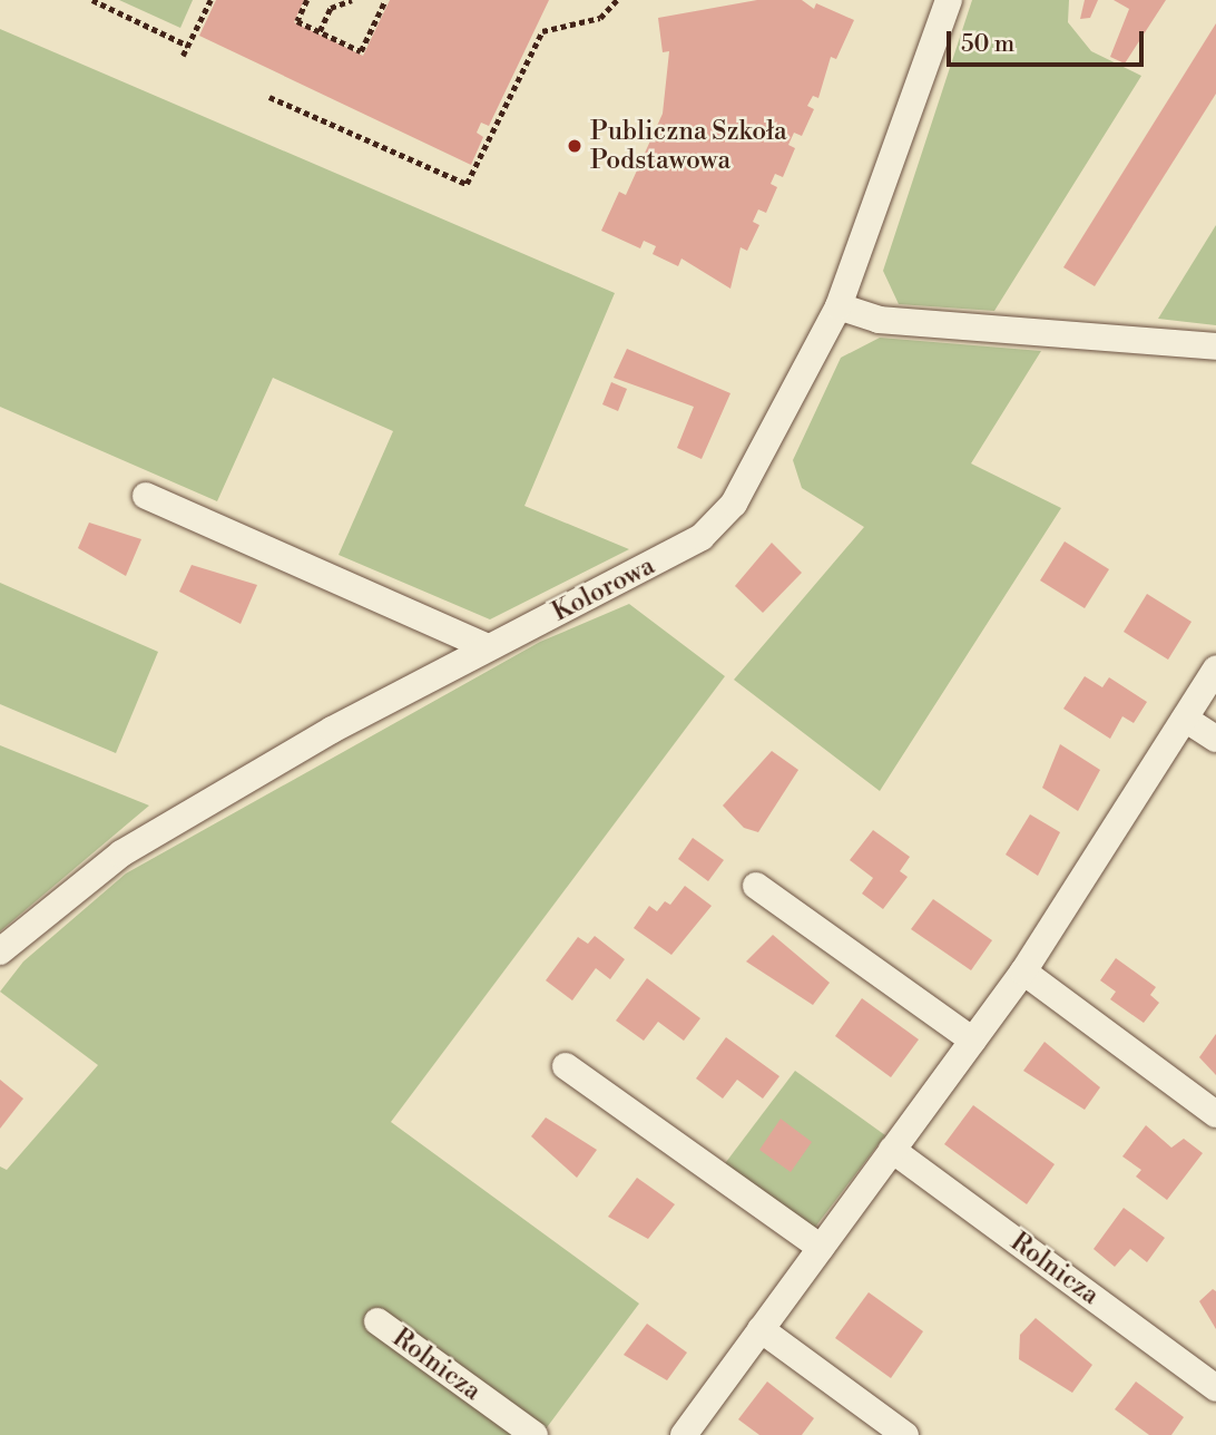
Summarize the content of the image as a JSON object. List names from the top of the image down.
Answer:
{
  "streets": {
    "street": ["Kolorowa", "Rolnicza"]
  },
  "places": ["Publiczna Szkoła Podstawowa"],
  "scale_bar": "50 m"
}
